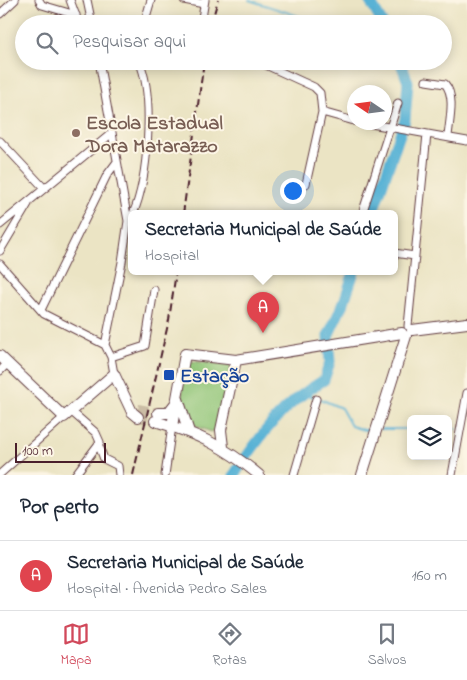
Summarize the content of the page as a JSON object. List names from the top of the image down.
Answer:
{
  "places": {
    "other": ["Escola Estadual Dora Matarazzo"],
    "transit": ["Estação"]
  },
  "scale_bar": "100 m",
  "north": "left",
  "page": {
    "search": "Pesquisar aqui",
    "popup": ["Secretaria Municipal de Saúde", "Hospital"],
    "pins": "A",
    "scale": "100 m",
    "heading": "Por perto",
    "list": [
      {
        "mark": "A",
        "name": "Secretaria Municipal de Saúde",
        "note": "Hospital · Avenida Pedro Sales",
        "value": "160 m"
      }
    ],
    "nav": ["Mapa", "Rotas", "Salvos"]
  }
}
